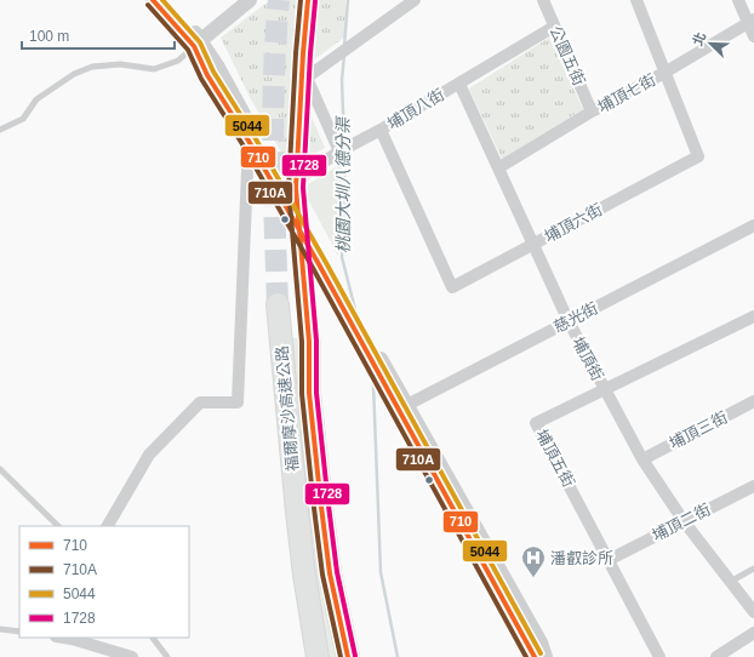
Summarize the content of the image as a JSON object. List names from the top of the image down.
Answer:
{
  "streets": {
    "highway": ["福爾摩沙高速公路"],
    "street": [
      "公園五街",
      "埔頂七街",
      "埔頂八街",
      "埔頂六街",
      "慈光街",
      "埔頂街",
      "埔頂三街",
      "埔頂五街",
      "埔頂二街"
    ]
  },
  "crossings": [
    ["公園五街", "埔頂七街"],
    ["公園五街", "埔頂八街"],
    ["埔頂七街", "埔頂六街"],
    ["埔頂七街", "埔頂街"],
    ["埔頂八街", "埔頂六街"],
    ["埔頂八街", "埔頂街"],
    ["埔頂六街", "埔頂街"],
    ["慈光街", "埔頂街"],
    ["埔頂街", "埔頂三街"],
    ["埔頂街", "埔頂五街"],
    ["埔頂街", "埔頂二街"],
    ["埔頂五街", "埔頂二街"]
  ],
  "water": ["桃園大圳八德分渠"],
  "places": {
    "hospital": ["潘叡診所"]
  },
  "lines": [
    "transit line 710",
    "transit line 710A",
    "transit line 5044",
    "transit line 1728"
  ],
  "legend": [
    "710",
    "710A",
    "5044",
    "1728"
  ],
  "scale_bar": "100 m",
  "north": "top left"
}
